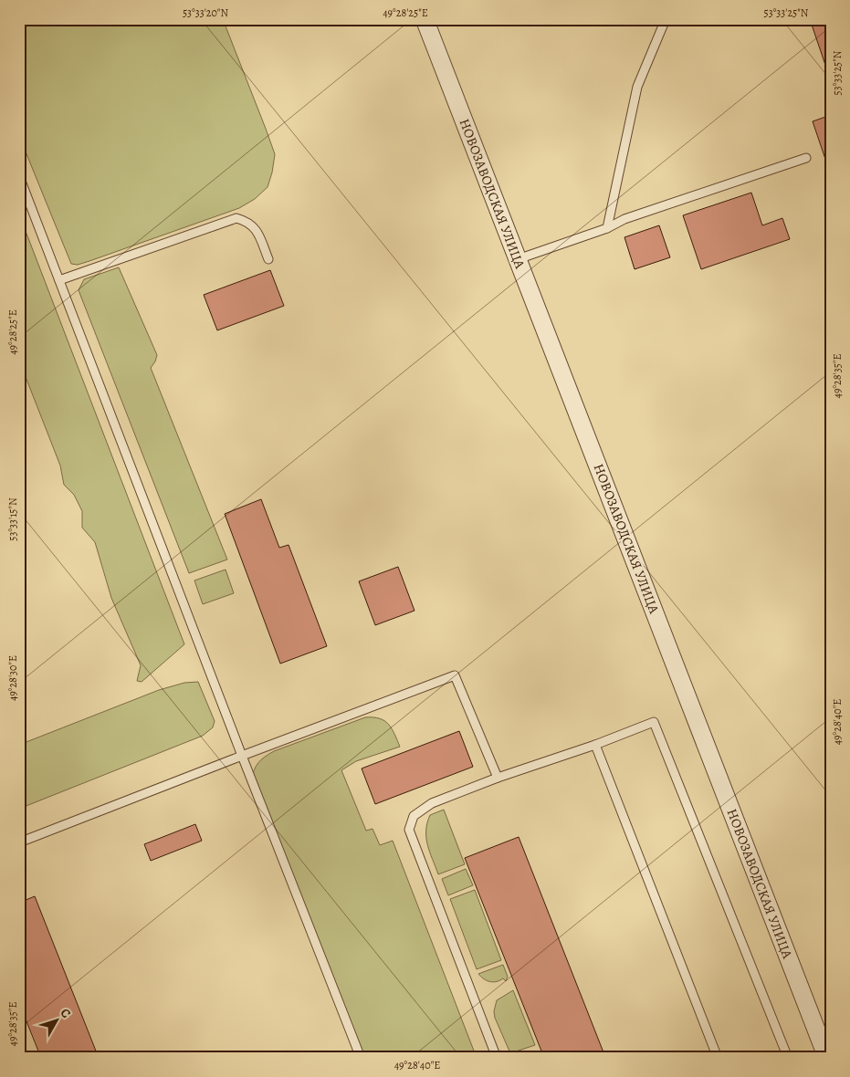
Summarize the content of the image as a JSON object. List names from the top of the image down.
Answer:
{
  "streets": {
    "street": ["НОВОЗАВОДСКАЯ УЛИЦА"]
  },
  "north": "top right",
  "coordinates": [
    "53°33'20\"N",
    "49°28'25\"E",
    "53°33'25\"N",
    "49°28'35\"E",
    "53°33'15\"N",
    "49°28'30\"E",
    "49°28'40\"E"
  ]
}
